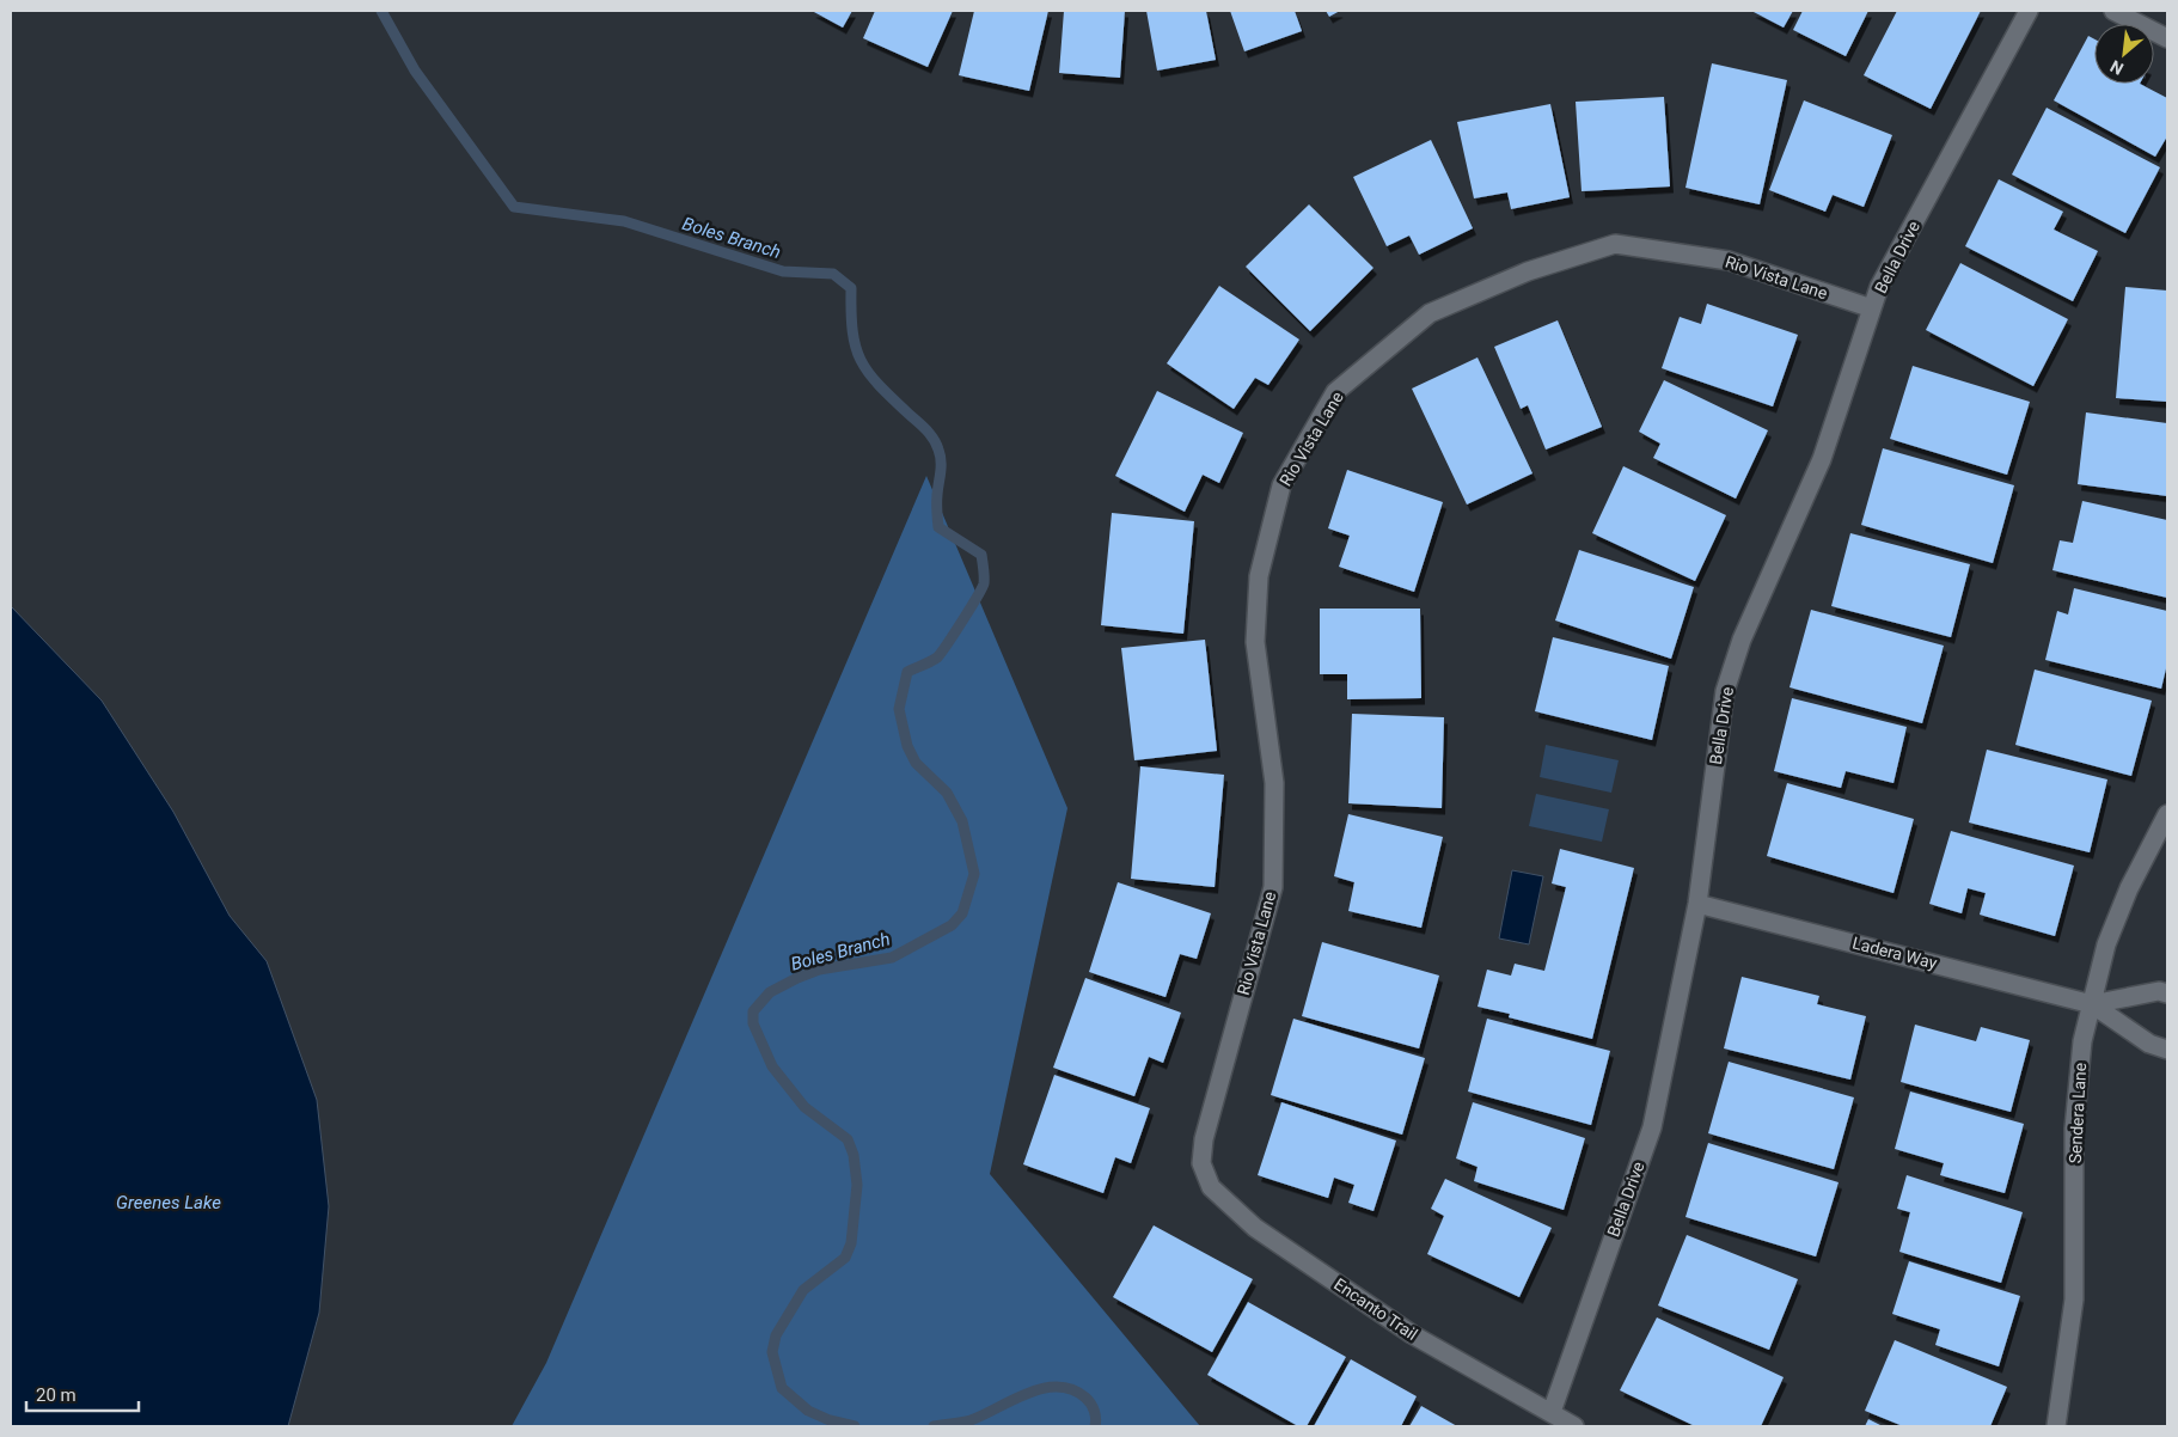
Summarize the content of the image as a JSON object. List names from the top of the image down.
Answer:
{
  "streets": {
    "street": [
      "Bella Drive",
      "Rio Vista Lane",
      "Ladera Way",
      "Sendera Lane",
      "Encanto Trail"
    ]
  },
  "crossings": [
    ["Bella Drive", "Rio Vista Lane"],
    ["Bella Drive", "Ladera Way"],
    ["Bella Drive", "Encanto Trail"],
    ["Rio Vista Lane", "Encanto Trail"],
    ["Ladera Way", "Sendera Lane"]
  ],
  "water": ["Boles Branch", "Greenes Lake"],
  "scale_bar": "20 m",
  "north": "bottom left"
}
